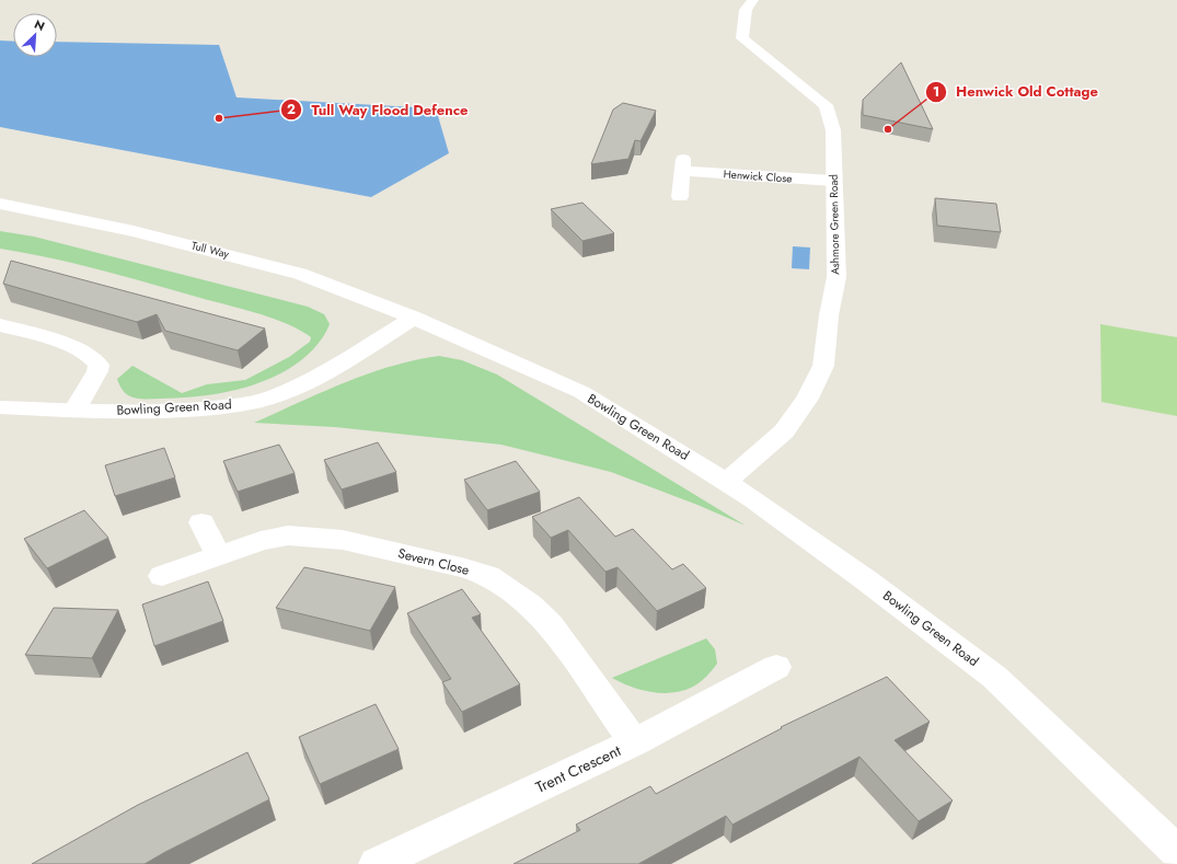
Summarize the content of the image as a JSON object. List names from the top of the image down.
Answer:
{
  "streets": {
    "street": [
      "Henwick Close",
      "Ashmore Green Road",
      "Tull Way",
      "Bowling Green Road",
      "Severn Close",
      "Trent Crescent"
    ]
  },
  "crossings": [
    ["Henwick Close", "Ashmore Green Road"],
    ["Ashmore Green Road", "Bowling Green Road"],
    ["Tull Way", "Bowling Green Road"],
    ["Severn Close", "Trent Crescent"]
  ],
  "places": ["Tull Way Flood Defence", "Henwick Old Cottage"],
  "north": "top right"
}
